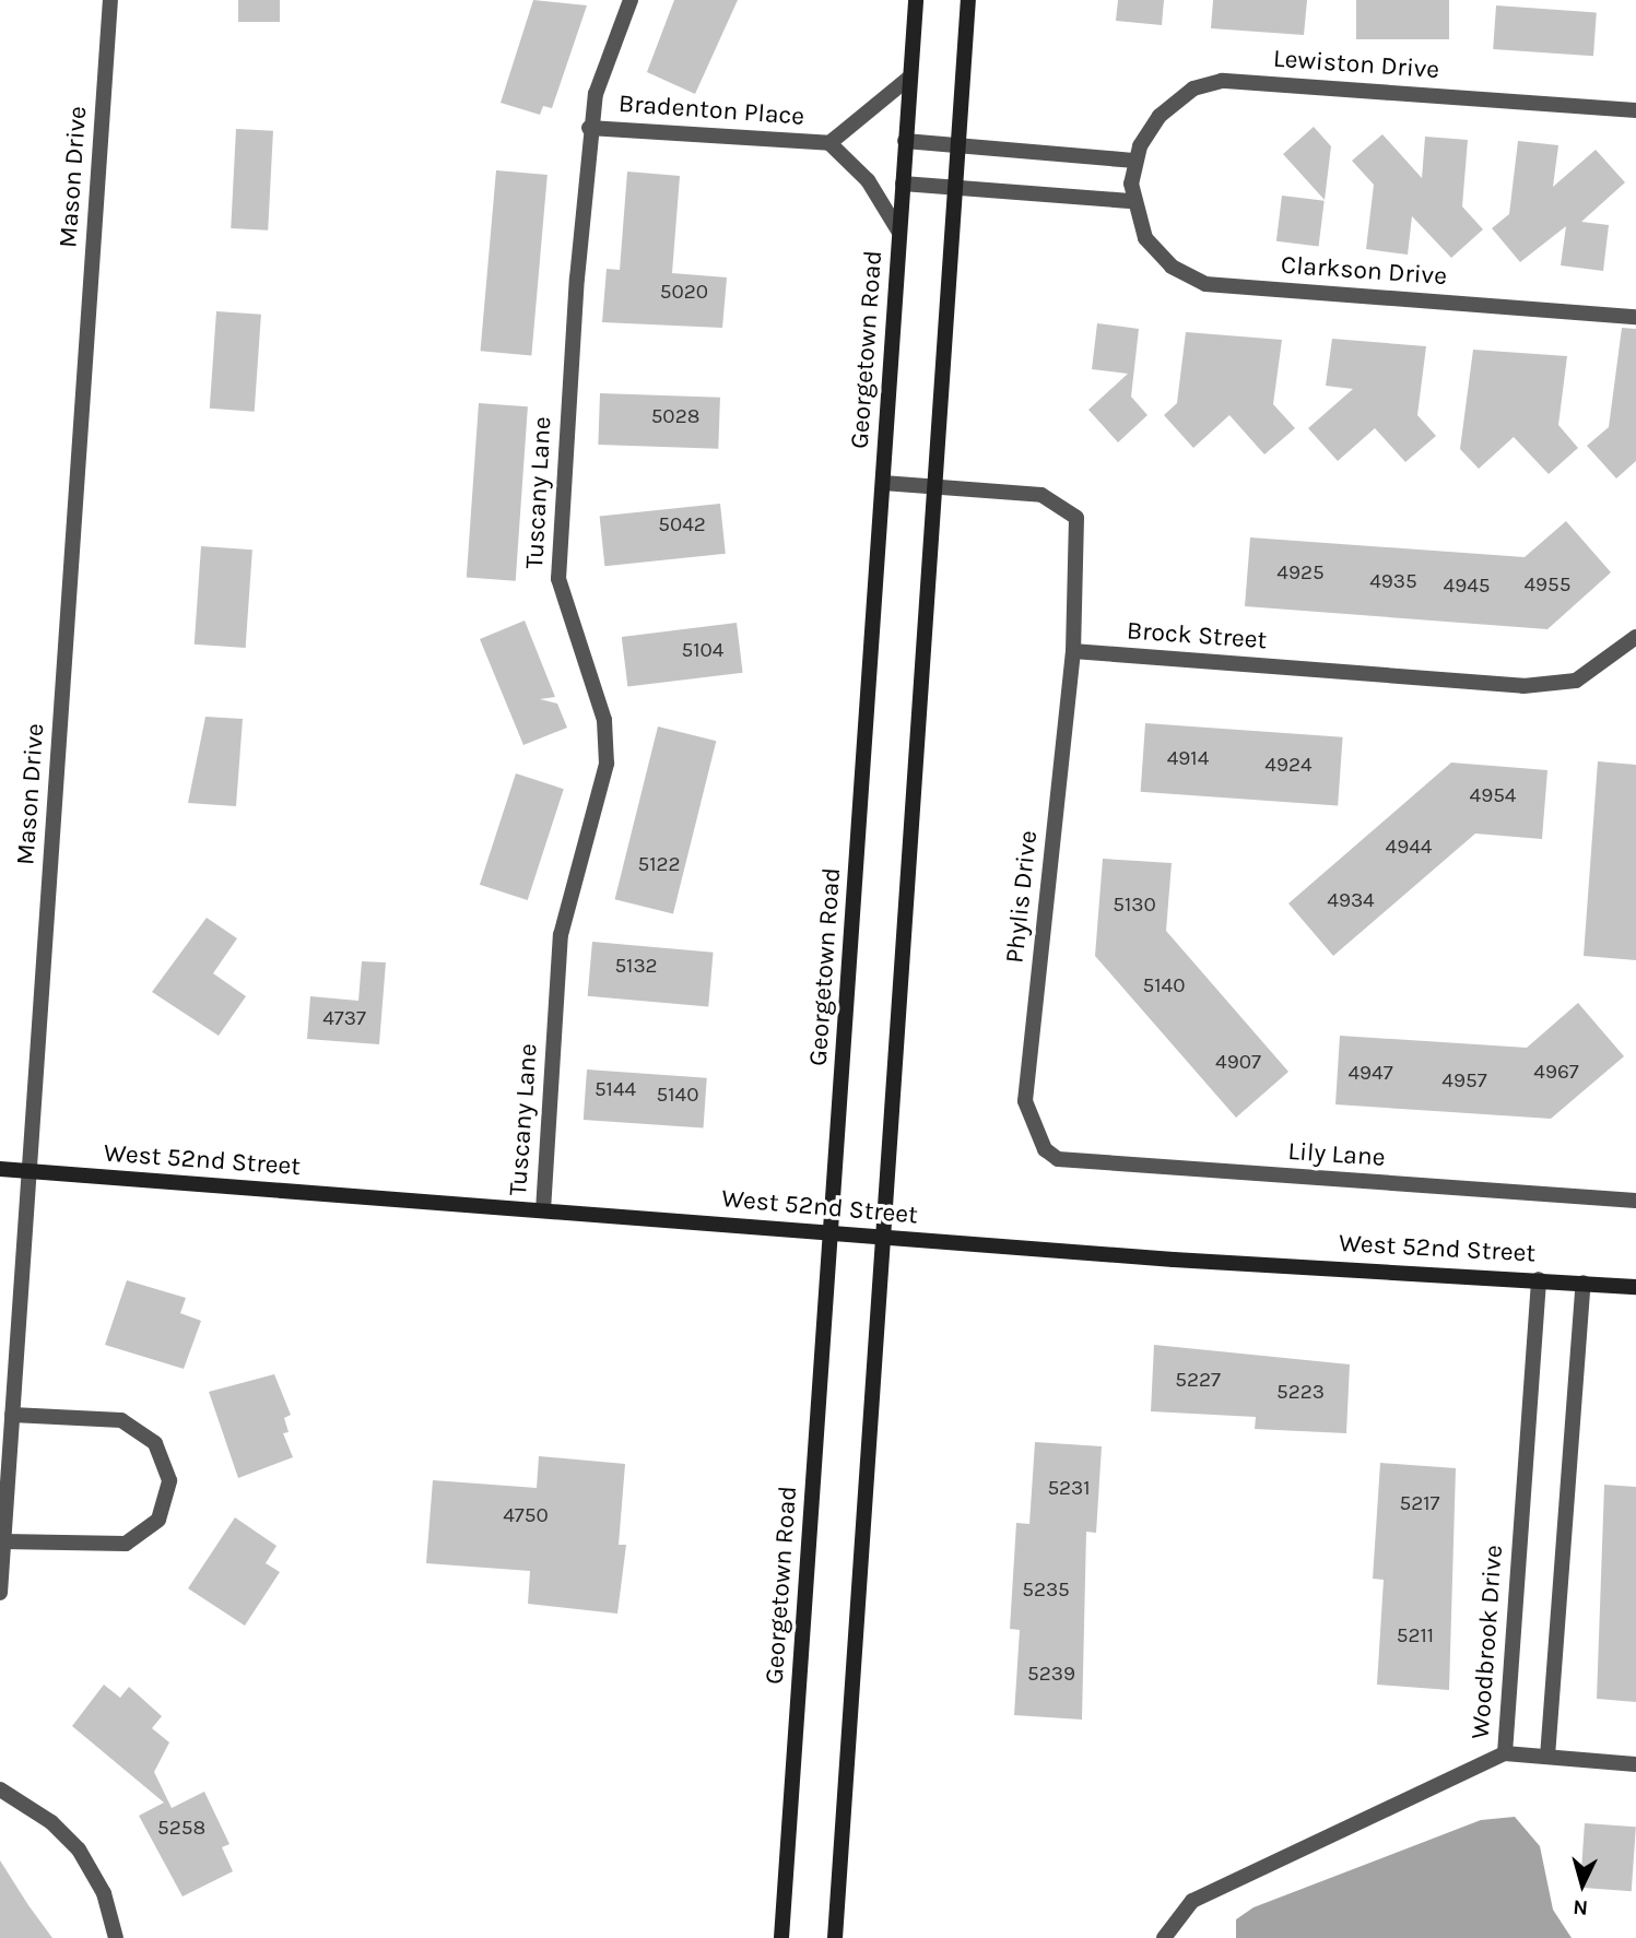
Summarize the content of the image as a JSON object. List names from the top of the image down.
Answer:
{
  "streets": {
    "main road": ["Georgetown Road", "West 52nd Street"],
    "street": [
      "Lewiston Drive",
      "Bradenton Place",
      "Mason Drive",
      "Clarkson Drive",
      "Tuscany Lane",
      "Brock Street",
      "Phylis Drive",
      "Lily Lane",
      "Woodbrook Drive"
    ]
  },
  "crossings": [
    ["Lewiston Drive", "Clarkson Drive"],
    ["Bradenton Place", "Tuscany Lane"],
    ["Mason Drive", "West 52nd Street"],
    ["Georgetown Road", "West 52nd Street"],
    ["Tuscany Lane", "West 52nd Street"],
    ["Brock Street", "Phylis Drive"],
    ["Phylis Drive", "Lily Lane"],
    ["West 52nd Street", "Woodbrook Drive"]
  ],
  "house_numbers": [
    "5020",
    "5028",
    "5042",
    "4925",
    "4935",
    "4955",
    "4945",
    "5104",
    "4914",
    "4924",
    "4954",
    "4944",
    "5122",
    "4934",
    "5130",
    "5132",
    "5140",
    "4737",
    "4907",
    "4967",
    "4947",
    "4957",
    "5144",
    "5140",
    "5227",
    "5223",
    "5231",
    "5217",
    "4750",
    "5235",
    "5211",
    "5239",
    "5258"
  ],
  "north": "bottom"
}
